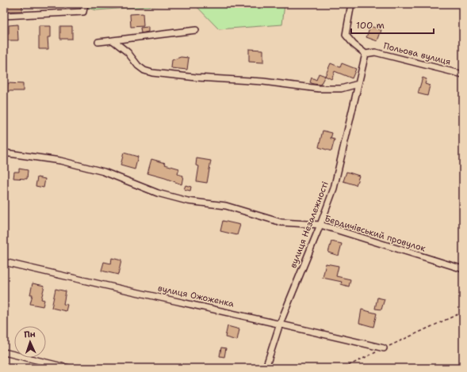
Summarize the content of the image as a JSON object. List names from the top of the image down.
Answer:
{
  "streets": {
    "street": [
      "Польова вулиця",
      "вулиця Незалежності",
      "Бердичівський провулок",
      "вулиця Ожоженка"
    ]
  },
  "crossings": [
    ["Польова вулиця", "вулиця Незалежності"],
    ["вулиця Незалежності", "Бердичівський провулок"],
    ["вулиця Незалежності", "вулиця Ожоженка"]
  ],
  "scale_bar": "100 m",
  "north": "top"
}
